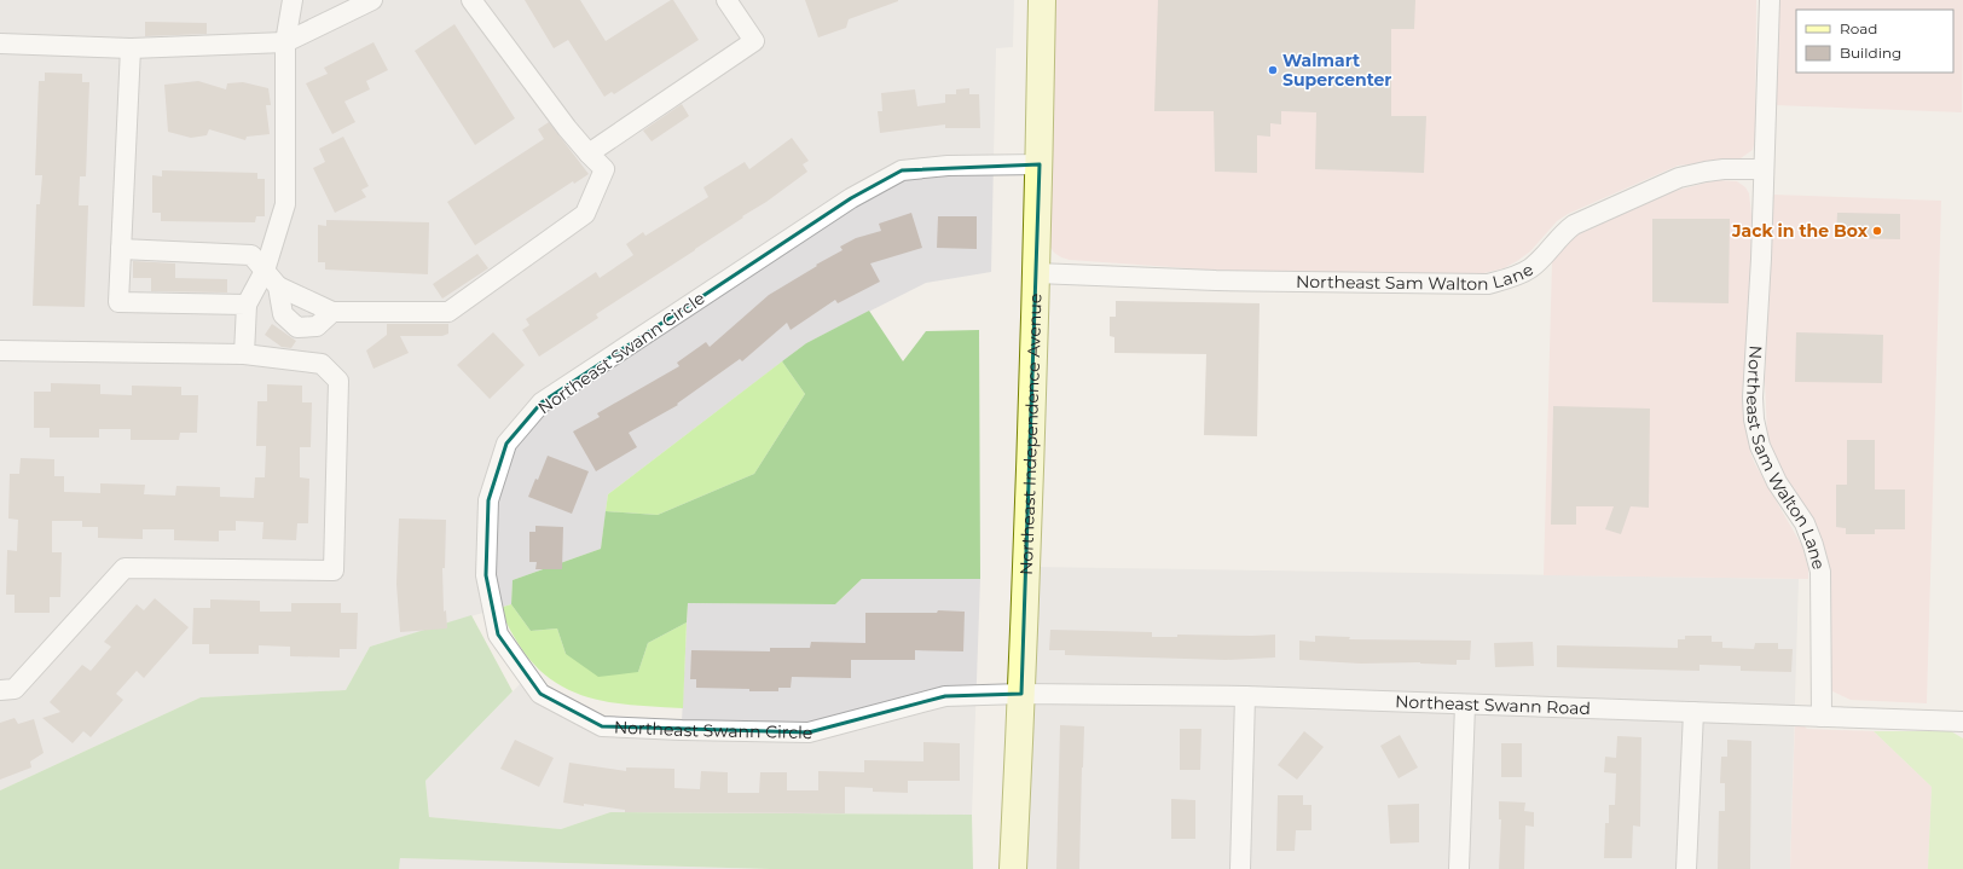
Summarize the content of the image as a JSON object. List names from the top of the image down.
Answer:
{
  "streets": {
    "street": [
      "Northeast Sam Walton Lane",
      "Northeast Swann Circle",
      "Northeast Independence Avenue",
      "Northeast Swann Road"
    ]
  },
  "crossings": [
    ["Northeast Sam Walton Lane", "Northeast Independence Avenue"],
    ["Northeast Sam Walton Lane", "Northeast Swann Road"],
    ["Northeast Swann Circle", "Northeast Independence Avenue"],
    ["Northeast Swann Circle", "Northeast Swann Road"],
    ["Northeast Independence Avenue", "Northeast Swann Road"]
  ],
  "places": ["Walmart Supercenter", "Jack in the Box"],
  "legend": ["Road", "Building"]
}
